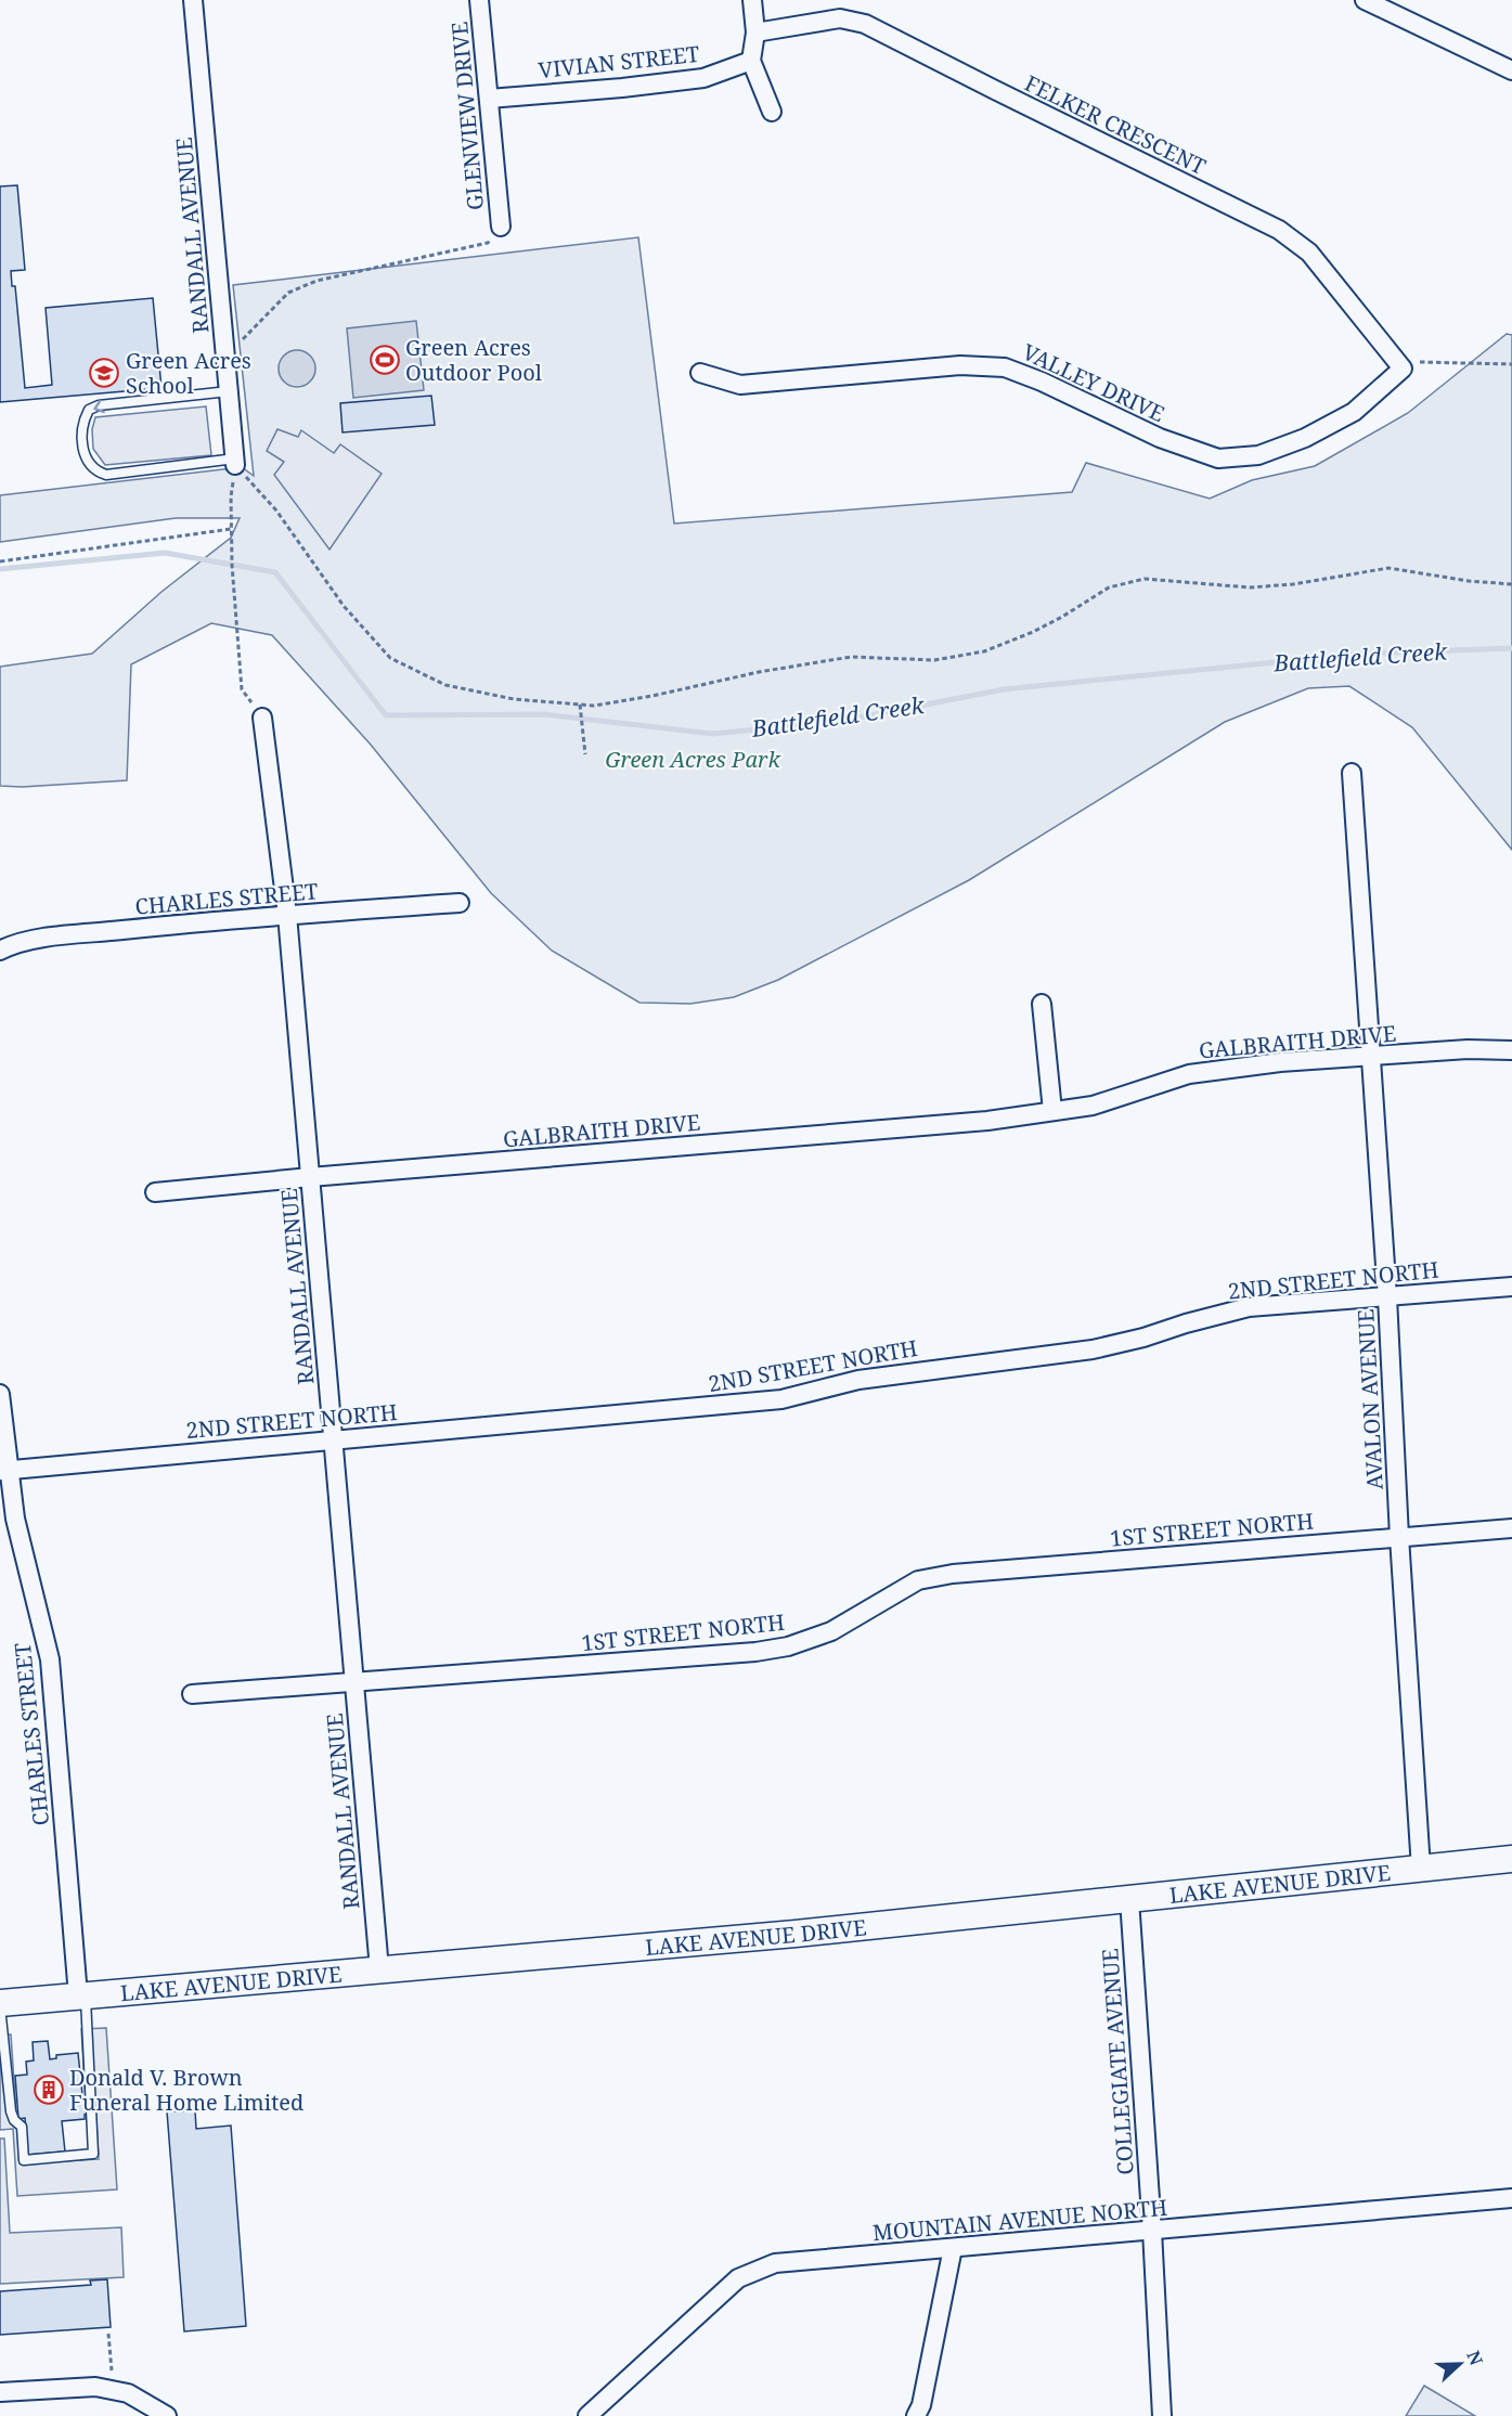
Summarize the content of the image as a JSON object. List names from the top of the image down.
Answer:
{
  "streets": {
    "street": [
      "VIVIAN STREET",
      "GLENVIEW DRIVE",
      "FELKER CRESCENT",
      "RANDALL AVENUE",
      "VALLEY DRIVE",
      "CHARLES STREET",
      "GALBRAITH DRIVE",
      "2ND STREET NORTH",
      "AVALON AVENUE",
      "1ST STREET NORTH",
      "LAKE AVENUE DRIVE",
      "COLLEGIATE AVENUE",
      "MOUNTAIN AVENUE NORTH"
    ]
  },
  "crossings": [
    ["VIVIAN STREET", "GLENVIEW DRIVE"],
    ["FELKER CRESCENT", "VALLEY DRIVE"],
    ["RANDALL AVENUE", "CHARLES STREET"],
    ["RANDALL AVENUE", "GALBRAITH DRIVE"],
    ["RANDALL AVENUE", "2ND STREET NORTH"],
    ["RANDALL AVENUE", "1ST STREET NORTH"],
    ["RANDALL AVENUE", "LAKE AVENUE DRIVE"],
    ["CHARLES STREET", "2ND STREET NORTH"],
    ["CHARLES STREET", "LAKE AVENUE DRIVE"],
    ["GALBRAITH DRIVE", "AVALON AVENUE"],
    ["2ND STREET NORTH", "AVALON AVENUE"],
    ["AVALON AVENUE", "1ST STREET NORTH"],
    ["AVALON AVENUE", "LAKE AVENUE DRIVE"],
    ["LAKE AVENUE DRIVE", "COLLEGIATE AVENUE"],
    ["COLLEGIATE AVENUE", "MOUNTAIN AVENUE NORTH"]
  ],
  "water": ["Battlefield Creek"],
  "parks": ["Green Acres Park"],
  "places": {
    "sports": ["Green Acres Outdoor Pool"],
    "school or university": ["Green Acres School"],
    "building": ["Donald V. Brown Funeral Home Limited"]
  },
  "north": "right"
}
